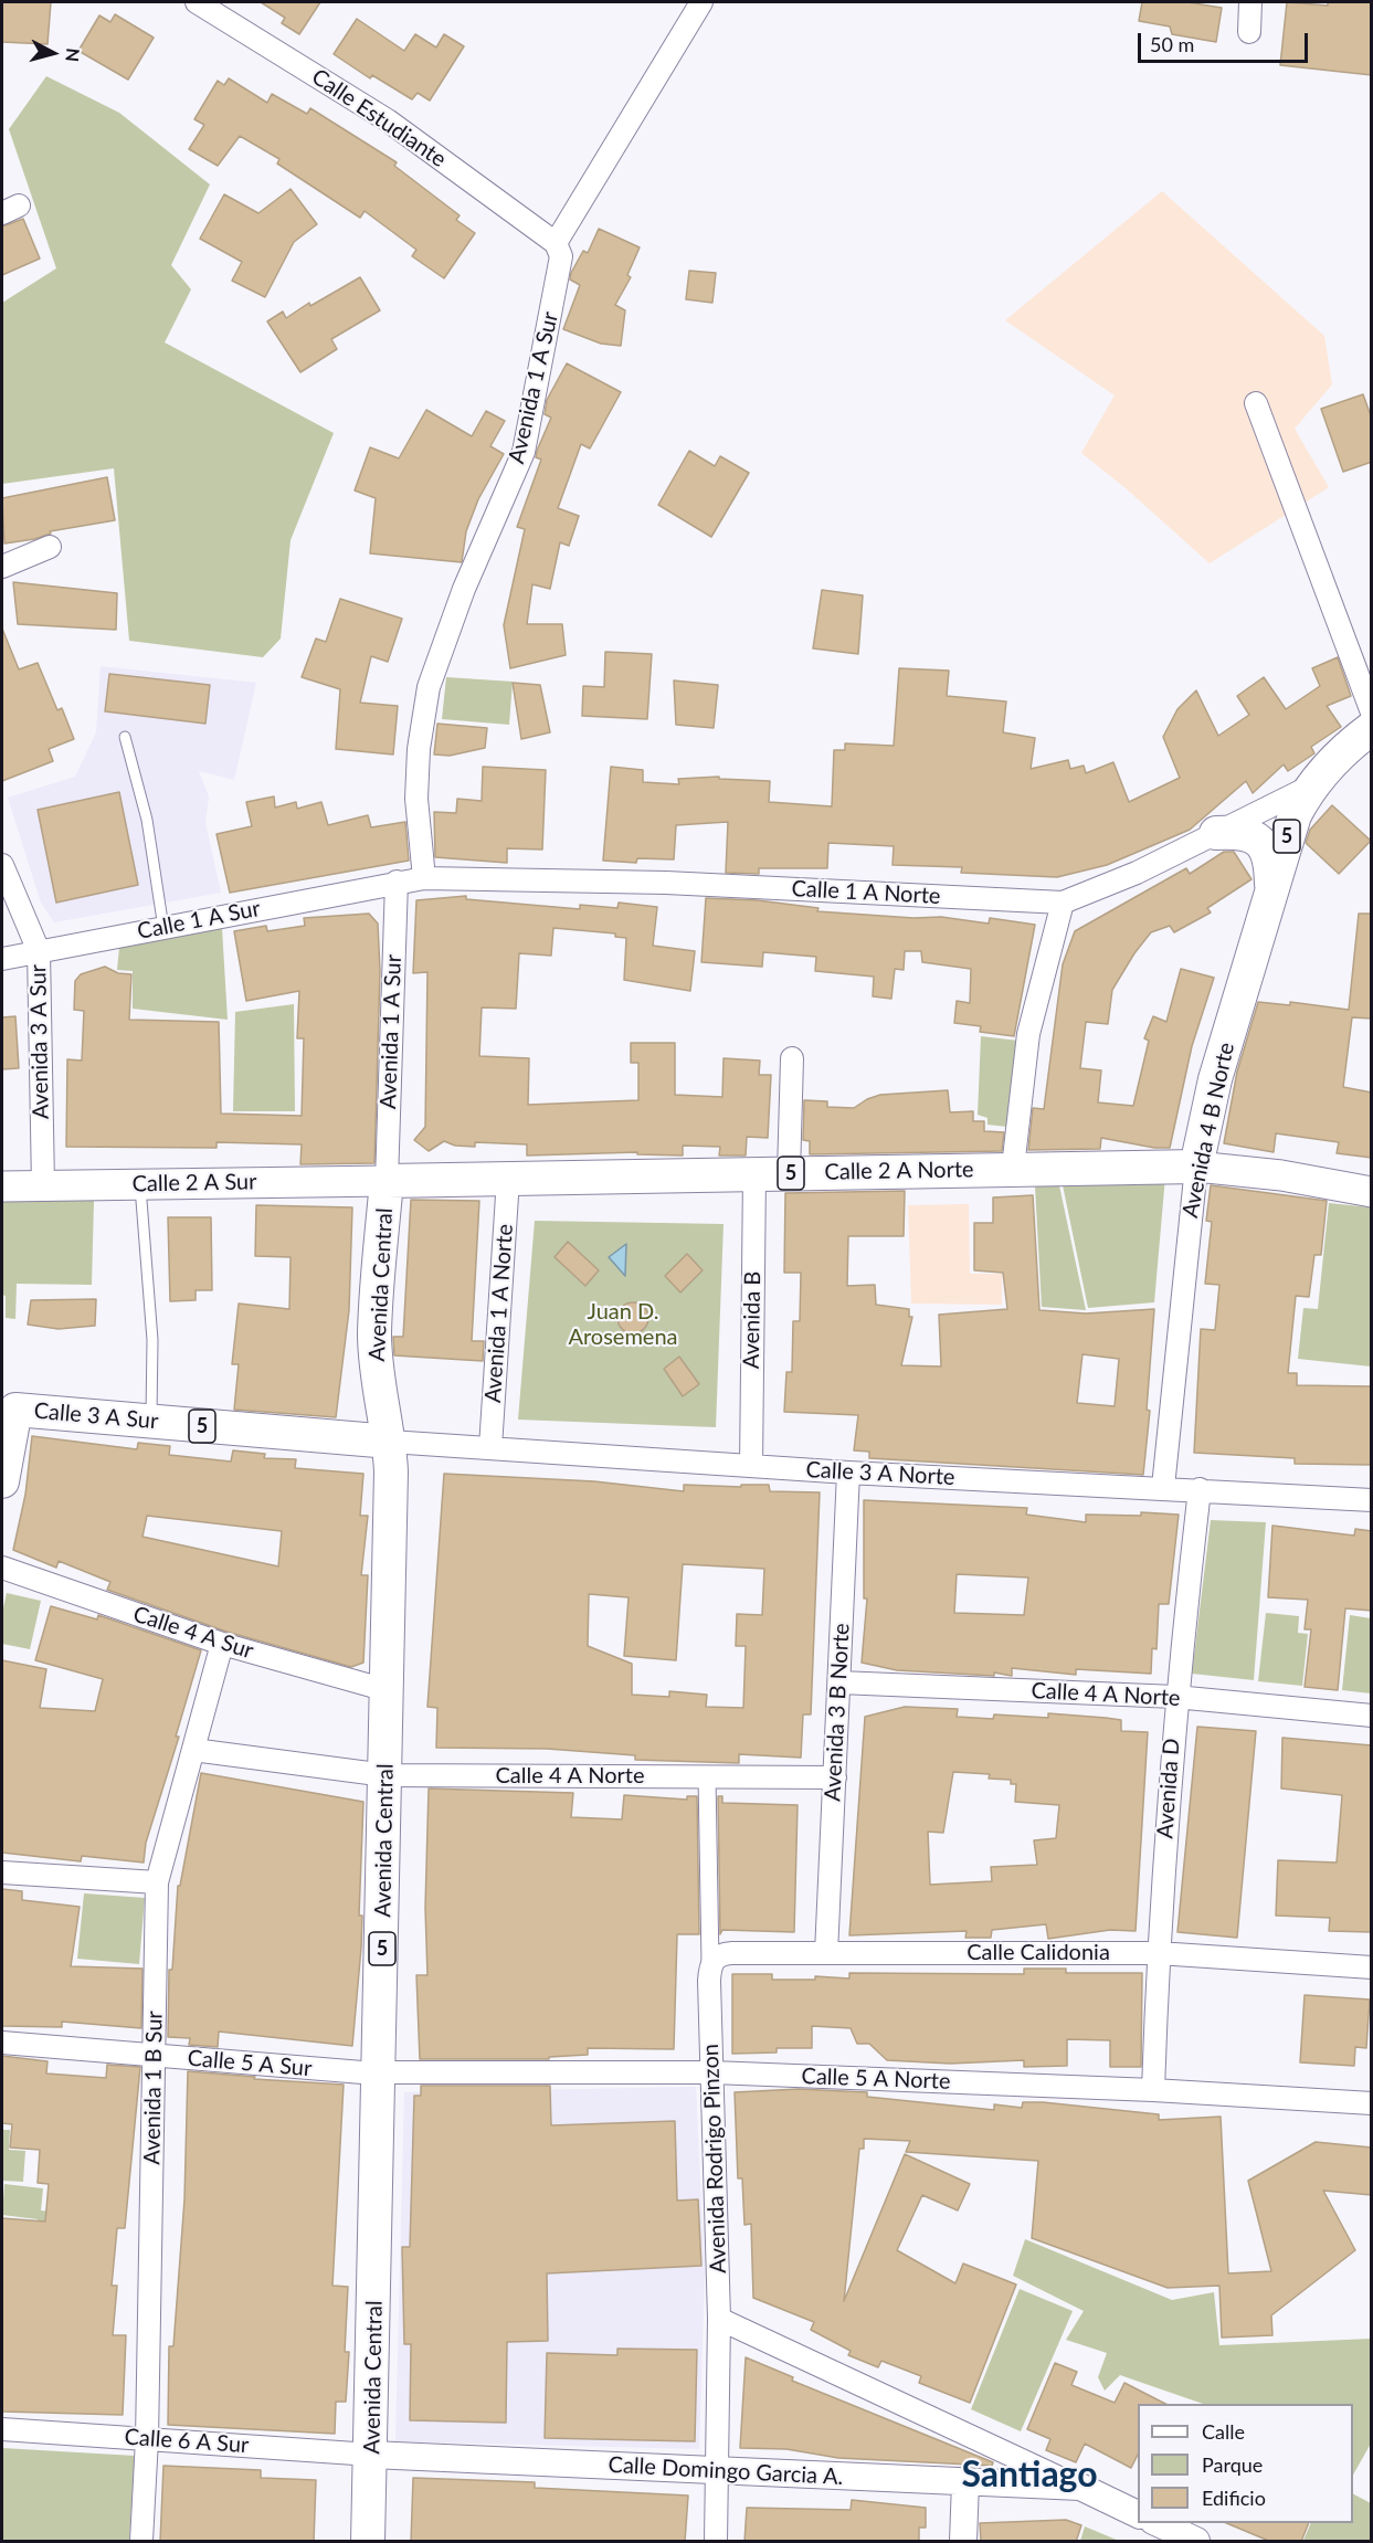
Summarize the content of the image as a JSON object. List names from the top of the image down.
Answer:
{
  "streets": {
    "main road": [
      "5",
      "Avenida 4 B Norte",
      "Calle 2 A Norte",
      "Calle 2 A Sur",
      "Avenida Central",
      "Calle 3 A Sur"
    ],
    "street": [
      "Calle Estudiante",
      "Avenida 1 A Sur",
      "Calle 1 A Norte",
      "Calle 1 A Sur",
      "Avenida 3 A Sur",
      "Avenida 1 A Norte",
      "Avenida B",
      "Calle 3 A Norte",
      "Calle 4 A Sur",
      "Calle 4 A Norte",
      "Avenida 3 B Norte",
      "Avenida D",
      "Calle Calidonia",
      "Calle 5 A Sur",
      "Calle 5 A Norte",
      "Avenida 1 B Sur",
      "Avenida Rodrigo Pinzon",
      "Calle 6 A Sur",
      "Calle Domingo Garcia A."
    ]
  },
  "crossings": [
    ["Calle Estudiante", "Avenida 1 A Sur"],
    ["Avenida 1 A Sur", "Calle 1 A Norte"],
    ["Avenida 1 A Sur", "Calle 1 A Sur"],
    ["Avenida 1 A Sur", "Calle 2 A Norte"],
    ["Avenida 1 A Sur", "Calle 2 A Sur"],
    ["Avenida 1 A Sur", "Avenida Central"],
    ["5", "Calle 1 A Norte"],
    ["5", "Avenida 4 B Norte"],
    ["5", "Calle 3 A Sur"],
    ["Calle 1 A Norte", "Calle 1 A Sur"],
    ["Calle 1 A Norte", "Avenida 4 B Norte"],
    ["Calle 1 A Sur", "Avenida 3 A Sur"],
    ["Avenida 3 A Sur", "Calle 2 A Sur"],
    ["Avenida 4 B Norte", "Calle 2 A Norte"],
    ["Avenida 4 B Norte", "Calle 3 A Norte"],
    ["Calle 2 A Norte", "Calle 2 A Sur"],
    ["Calle 2 A Norte", "Avenida Central"],
    ["Calle 2 A Norte", "Avenida 1 A Norte"],
    ["Calle 2 A Norte", "Avenida B"],
    ["Calle 2 A Sur", "Avenida Central"],
    ["Avenida Central", "Calle 3 A Sur"],
    ["Avenida Central", "Calle 3 A Norte"],
    ["Avenida Central", "Calle 4 A Sur"],
    ["Avenida Central", "Calle 4 A Norte"],
    ["Avenida Central", "Calle 5 A Sur"],
    ["Avenida Central", "Calle 5 A Norte"],
    ["Avenida Central", "Calle 6 A Sur"],
    ["Avenida Central", "Calle Domingo Garcia A."],
    ["Avenida 1 A Norte", "Calle 3 A Norte"],
    ["Avenida B", "Calle 3 A Norte"],
    ["Calle 3 A Sur", "Calle 3 A Norte"],
    ["Calle 3 A Norte", "Avenida 3 B Norte"],
    ["Calle 3 A Norte", "Avenida D"],
    ["Calle 4 A Sur", "Avenida 1 B Sur"],
    ["Calle 4 A Norte", "Avenida 3 B Norte"],
    ["Calle 4 A Norte", "Avenida D"],
    ["Calle 4 A Norte", "Avenida Rodrigo Pinzon"],
    ["Avenida 3 B Norte", "Calle Calidonia"],
    ["Avenida D", "Calle Calidonia"],
    ["Avenida D", "Calle 5 A Norte"],
    ["Calle Calidonia", "Avenida Rodrigo Pinzon"],
    ["Calle 5 A Sur", "Calle 5 A Norte"],
    ["Calle 5 A Sur", "Avenida 1 B Sur"],
    ["Calle 5 A Norte", "Avenida Rodrigo Pinzon"],
    ["Avenida 1 B Sur", "Calle 6 A Sur"],
    ["Avenida Rodrigo Pinzon", "Calle Domingo Garcia A."],
    ["Calle 6 A Sur", "Calle Domingo Garcia A."]
  ],
  "districts": ["Santiago"],
  "parks": ["Juan D. Arosemena"],
  "legend": ["Calle", "Parque", "Edificio"],
  "scale_bar": "50 m",
  "north": "right"
}
